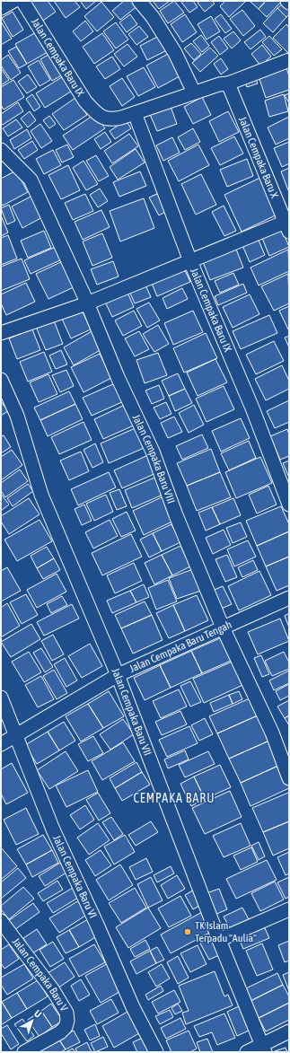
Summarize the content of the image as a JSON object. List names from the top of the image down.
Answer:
{
  "streets": {
    "street": [
      "Jalan Cempaka Baru IX",
      "Jalan Cempaka Baru X",
      "Jalan Cempaka Baru VIII",
      "Jalan Cempaka Baru Tengah",
      "Jalan Cempaka Baru VII",
      "Jalan Cempaka Baru VI",
      "Jalan Cempaka Baru V"
    ]
  },
  "crossings": [
    ["Jalan Cempaka Baru IX", "Jalan Cempaka Baru X"],
    ["Jalan Cempaka Baru VIII", "Jalan Cempaka Baru Tengah"],
    ["Jalan Cempaka Baru Tengah", "Jalan Cempaka Baru VII"],
    ["Jalan Cempaka Baru Tengah", "Jalan Cempaka Baru VI"]
  ],
  "districts": ["CEMPAKA BARU"],
  "places": ["TK Islam Terpadu \"Aulia\""],
  "north": "top right"
}
